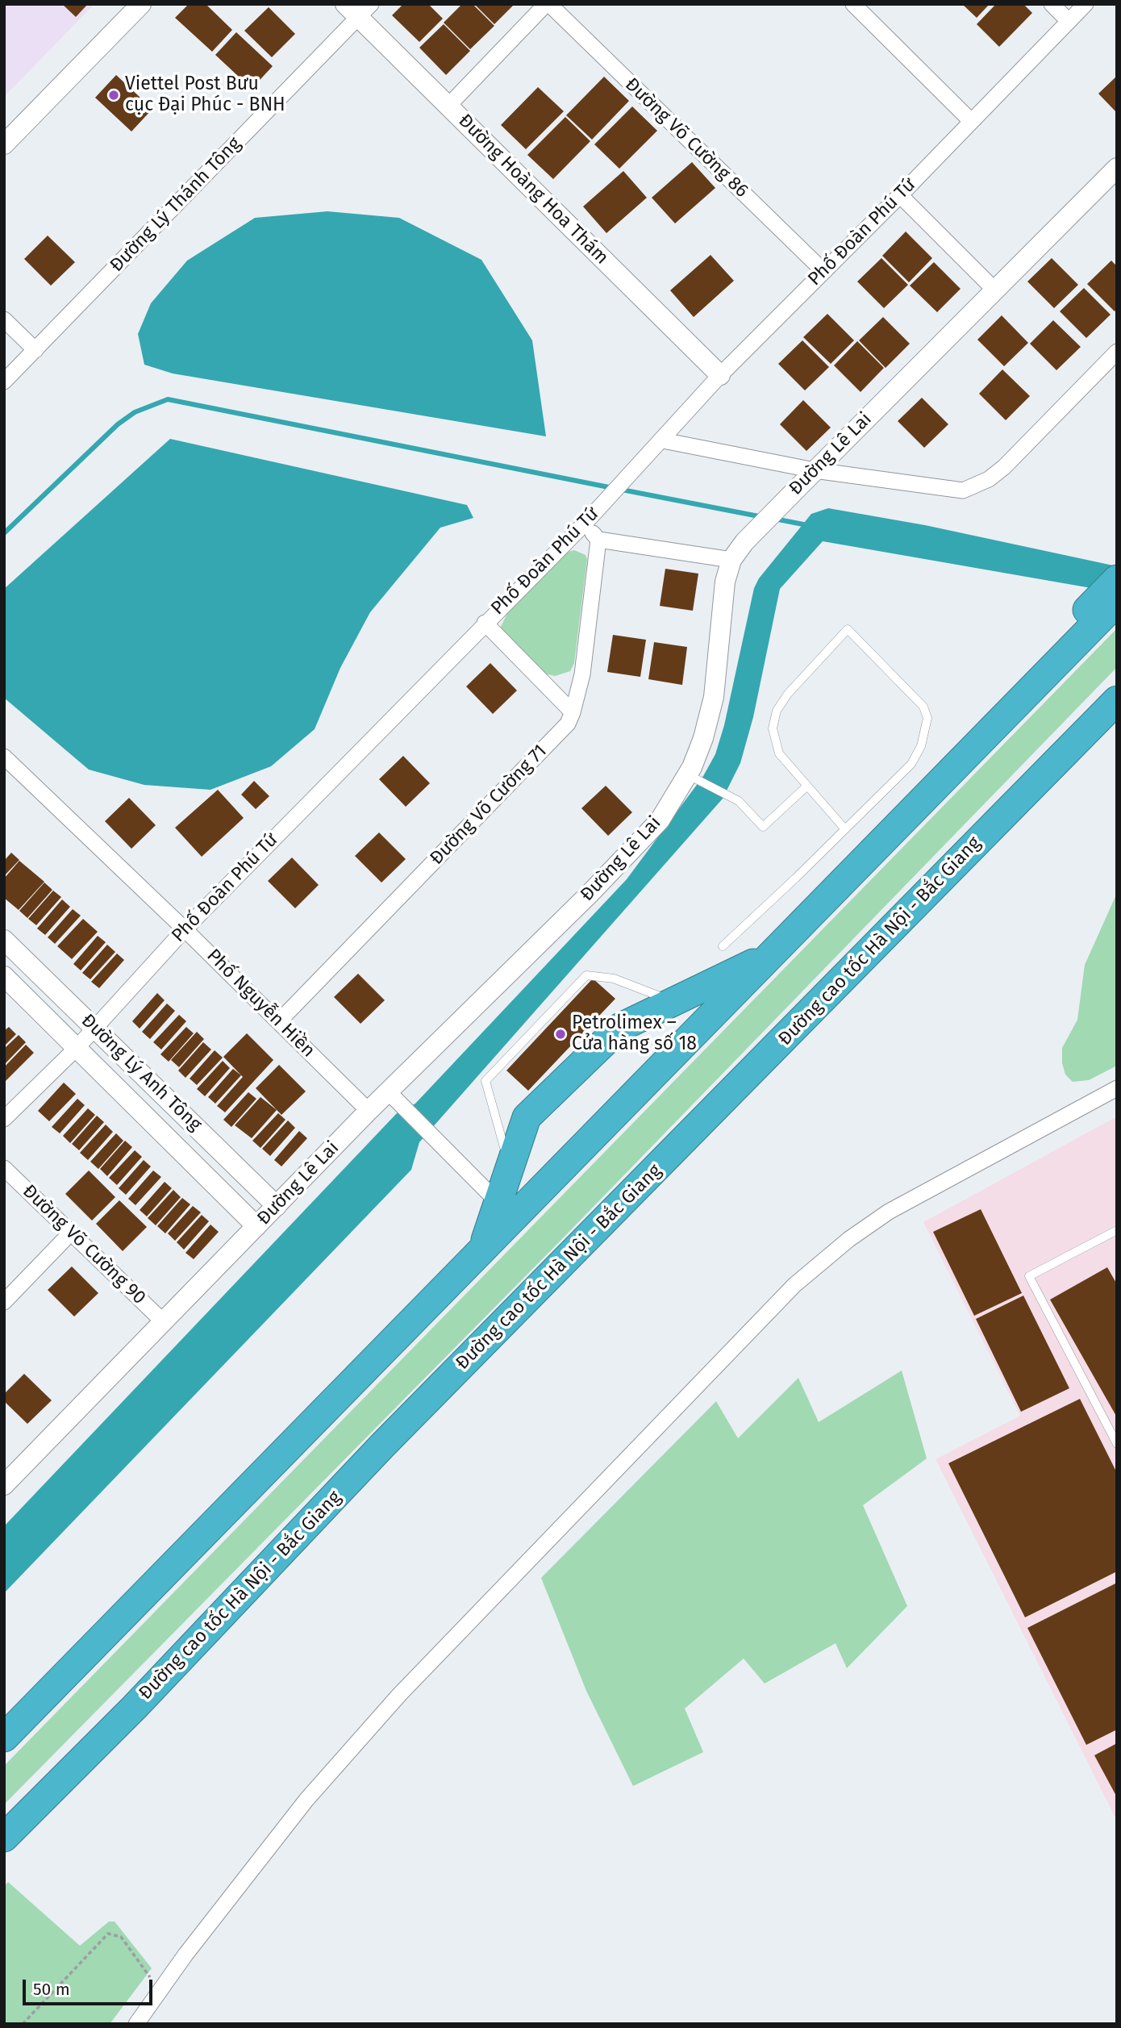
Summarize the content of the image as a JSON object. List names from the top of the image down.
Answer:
{
  "streets": {
    "highway": ["Đường cao tốc Hà Nội - Bắc Giang"],
    "street": [
      "Đường Võ Cường 86",
      "Đường Hoàng Hoa Thám",
      "Đường Lý Thánh Tông",
      "Phố Đoàn Phú Tứ",
      "Đường Lê Lai",
      "Đường Võ Cường 71",
      "Phố Nguyễn Hiền",
      "Đường Lý Anh Tông",
      "Đường Võ Cường 90"
    ]
  },
  "crossings": [
    ["Đường Võ Cường 86", "Phố Đoàn Phú Tứ"],
    ["Đường Hoàng Hoa Thám", "Đường Lý Thánh Tông"],
    ["Đường Hoàng Hoa Thám", "Phố Đoàn Phú Tứ"],
    ["Phố Đoàn Phú Tứ", "Phố Nguyễn Hiền"],
    ["Phố Đoàn Phú Tứ", "Đường Lý Anh Tông"],
    ["Đường Lê Lai", "Phố Nguyễn Hiền"],
    ["Đường Lê Lai", "Đường Lý Anh Tông"],
    ["Đường Lê Lai", "Đường Võ Cường 90"],
    ["Đường Võ Cường 71", "Phố Nguyễn Hiền"]
  ],
  "places": ["Viettel Post Bưu cục Đại Phúc - BNH", "Petrolimex – Cửa hàng số 18"],
  "scale_bar": "50 m"
}
